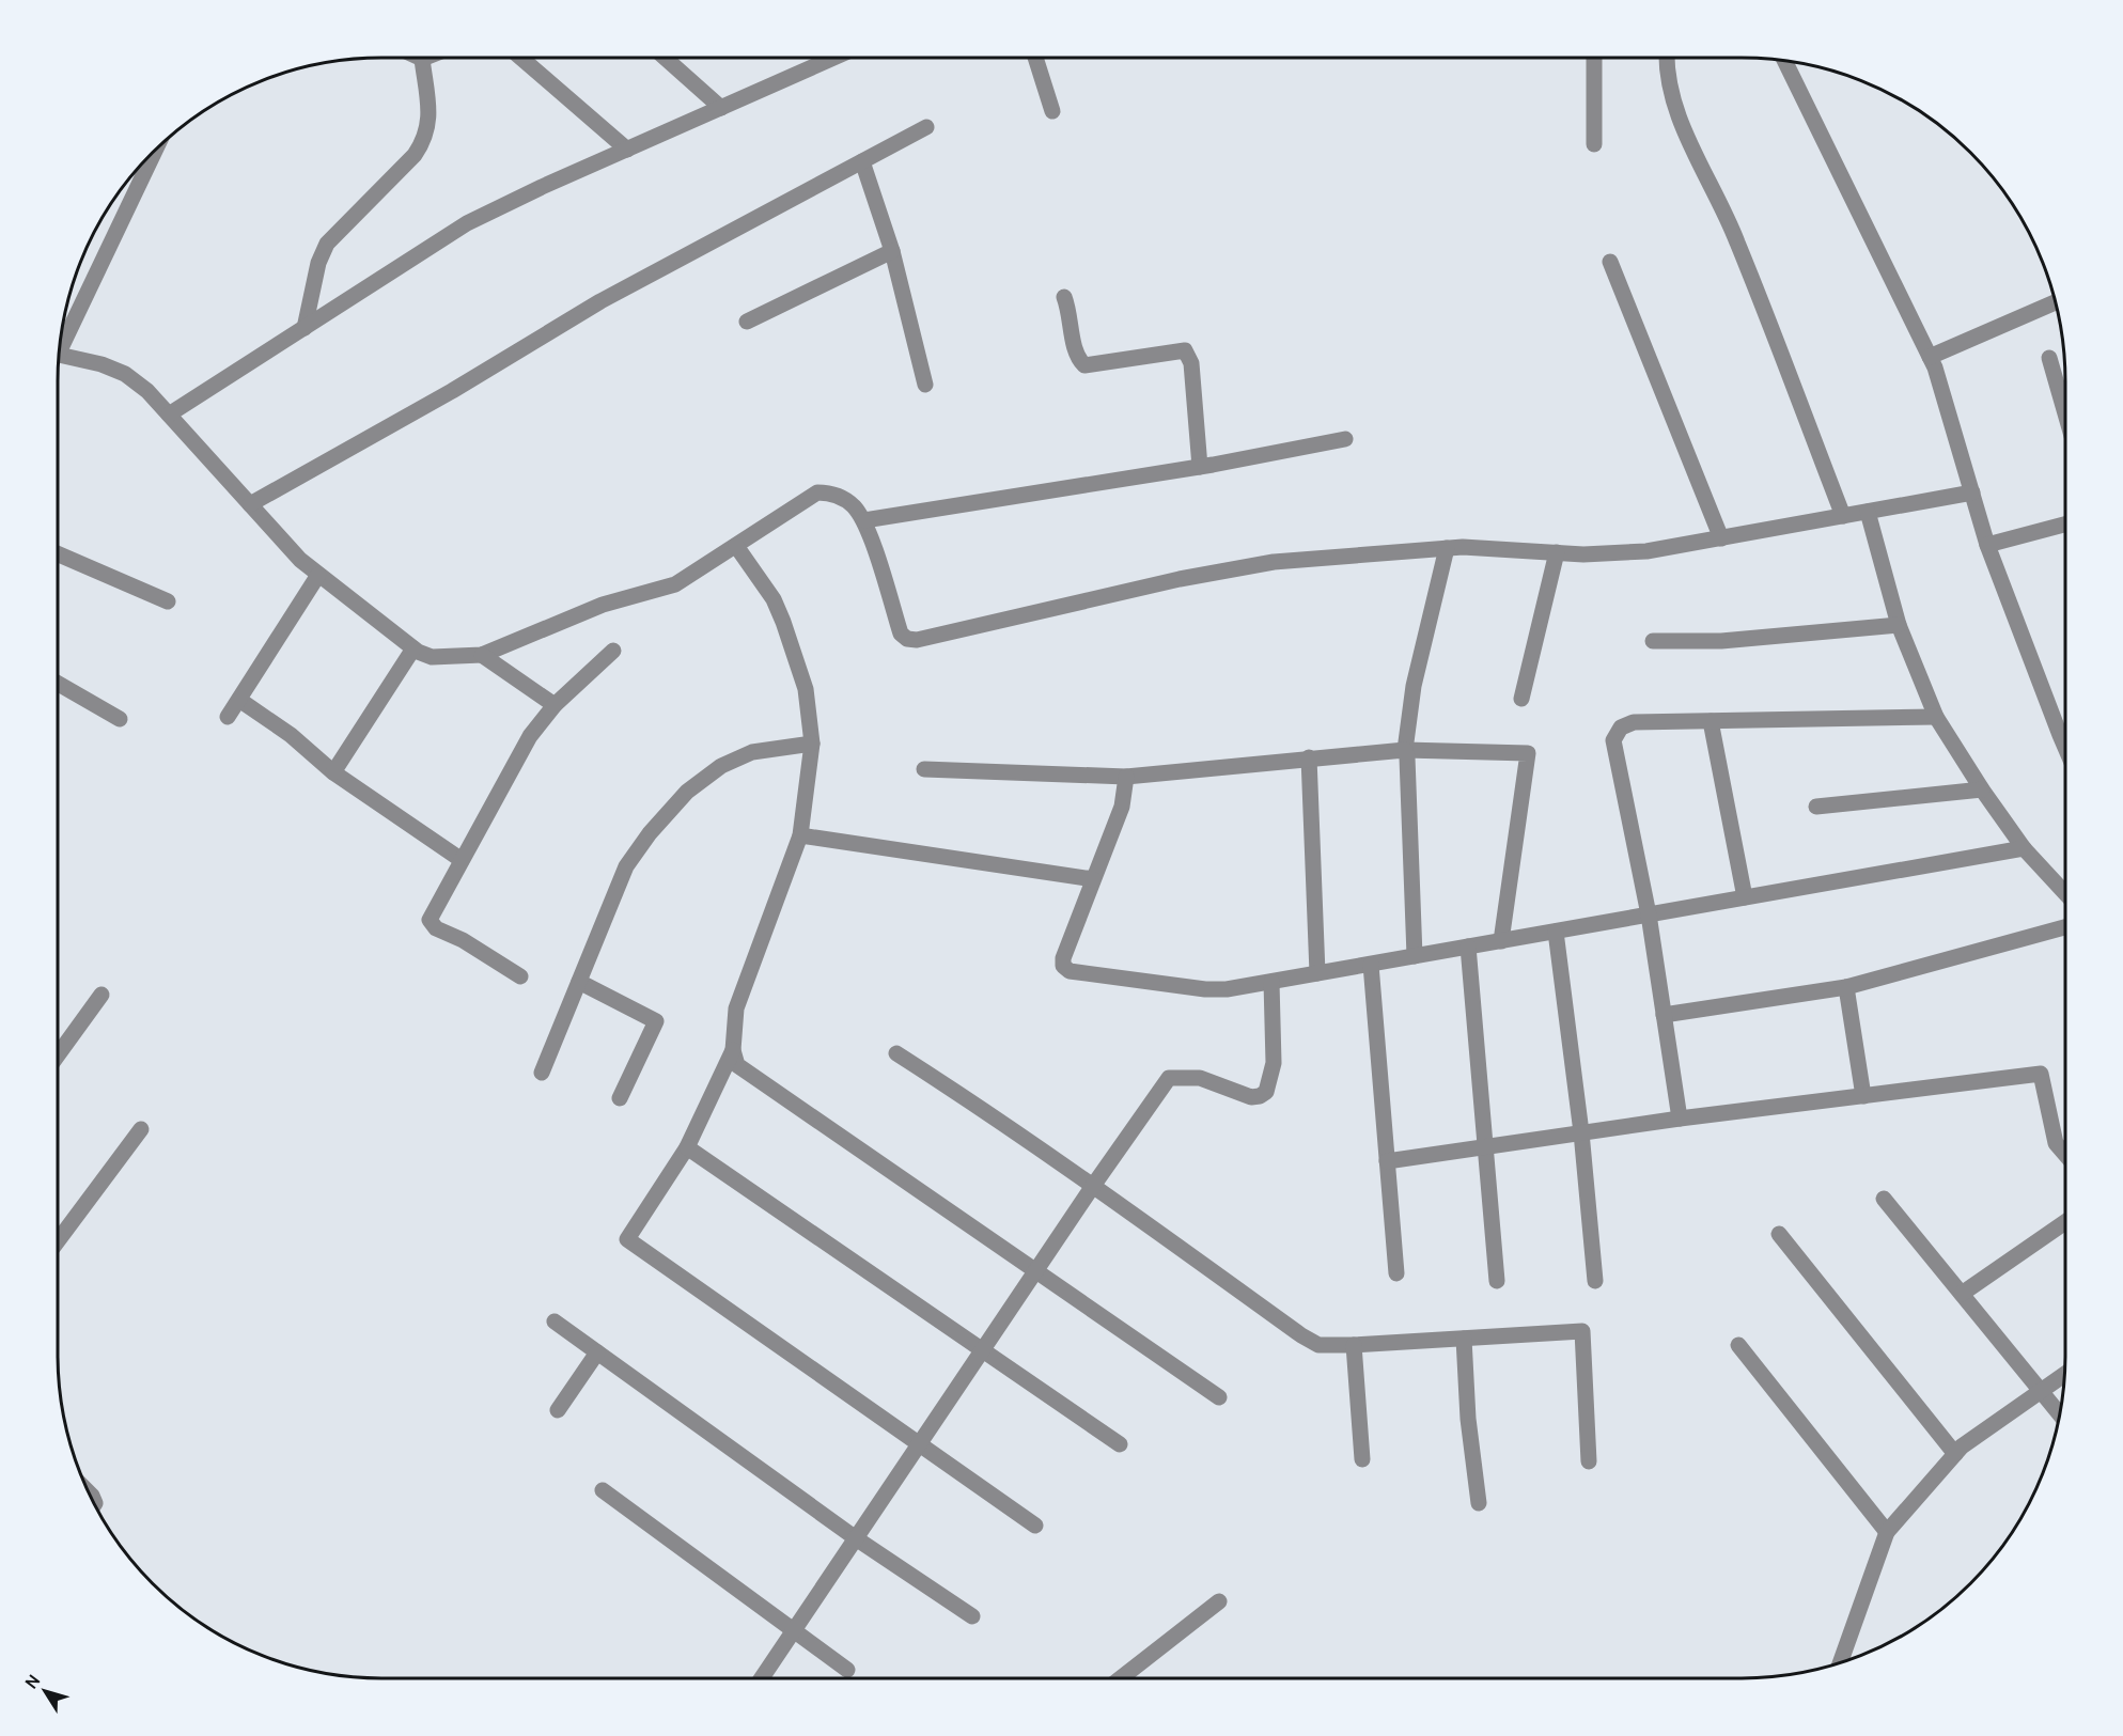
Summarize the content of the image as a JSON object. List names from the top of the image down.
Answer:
{
  "north": "top left"
}
